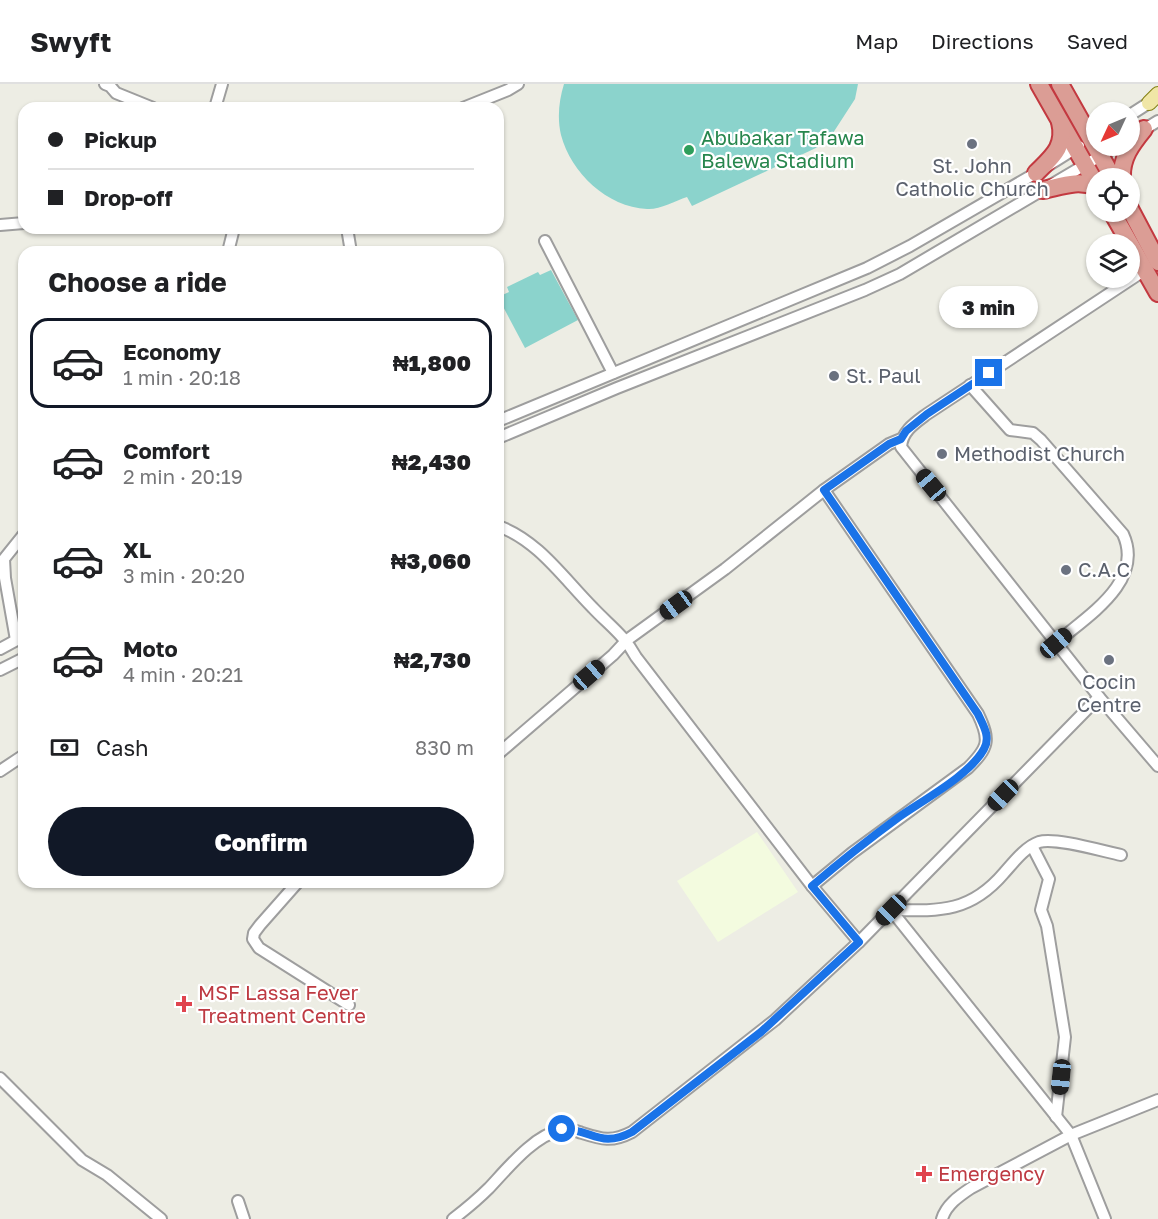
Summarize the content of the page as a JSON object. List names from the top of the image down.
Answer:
{
  "places": {
    "other": [
      "St. John Catholic Church",
      "Abubakar Tafawa Balewa Stadium",
      "St. Paul",
      "Methodist Church",
      "C.A.C",
      "Cocin Centre"
    ],
    "health": ["MSF Lassa Fever Treatment Centre", "Emergency"]
  },
  "north": "bottom left",
  "page": {
    "header": "Swyft",
    "nav": ["Map", "Directions", "Saved"],
    "banner": ["Pickup", "Drop-off"],
    "heading": "Choose a ride",
    "bubble": "3 min",
    "list": [
      {
        "name": "Economy",
        "note": "1 min · 20:18",
        "value": "₦1,800"
      },
      {
        "name": "Comfort",
        "note": "2 min · 20:19",
        "value": "₦2,430"
      },
      {
        "name": "XL",
        "note": "3 min · 20:20",
        "value": "₦3,060"
      },
      {
        "name": "Moto",
        "note": "4 min · 20:21",
        "value": "₦2,730"
      }
    ],
    "pay": ["Cash", "830 m"],
    "buttons": "Confirm"
  }
}
